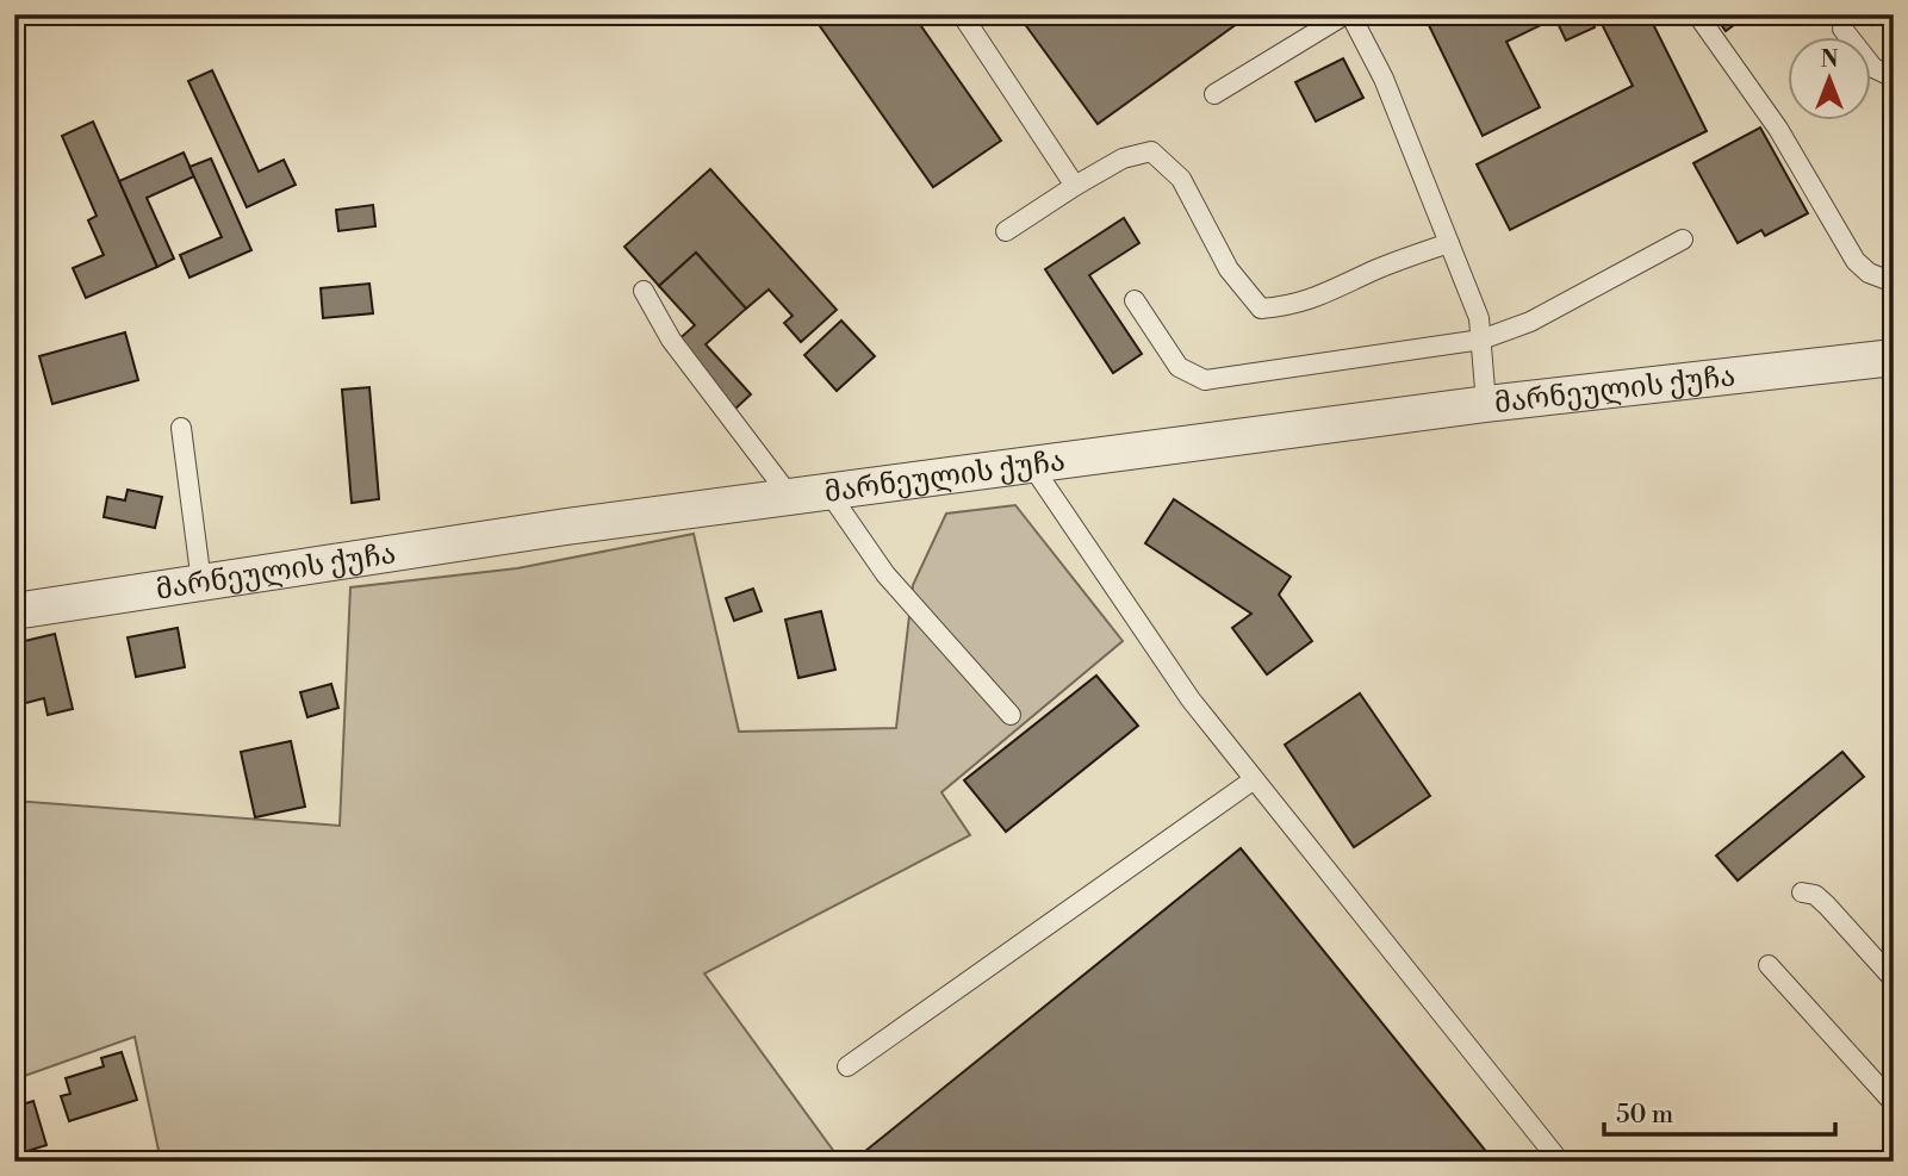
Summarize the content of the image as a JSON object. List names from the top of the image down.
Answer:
{
  "streets": {
    "street": ["მარნეულის ქუჩა"]
  },
  "scale_bar": "50 m",
  "north": "top"
}
